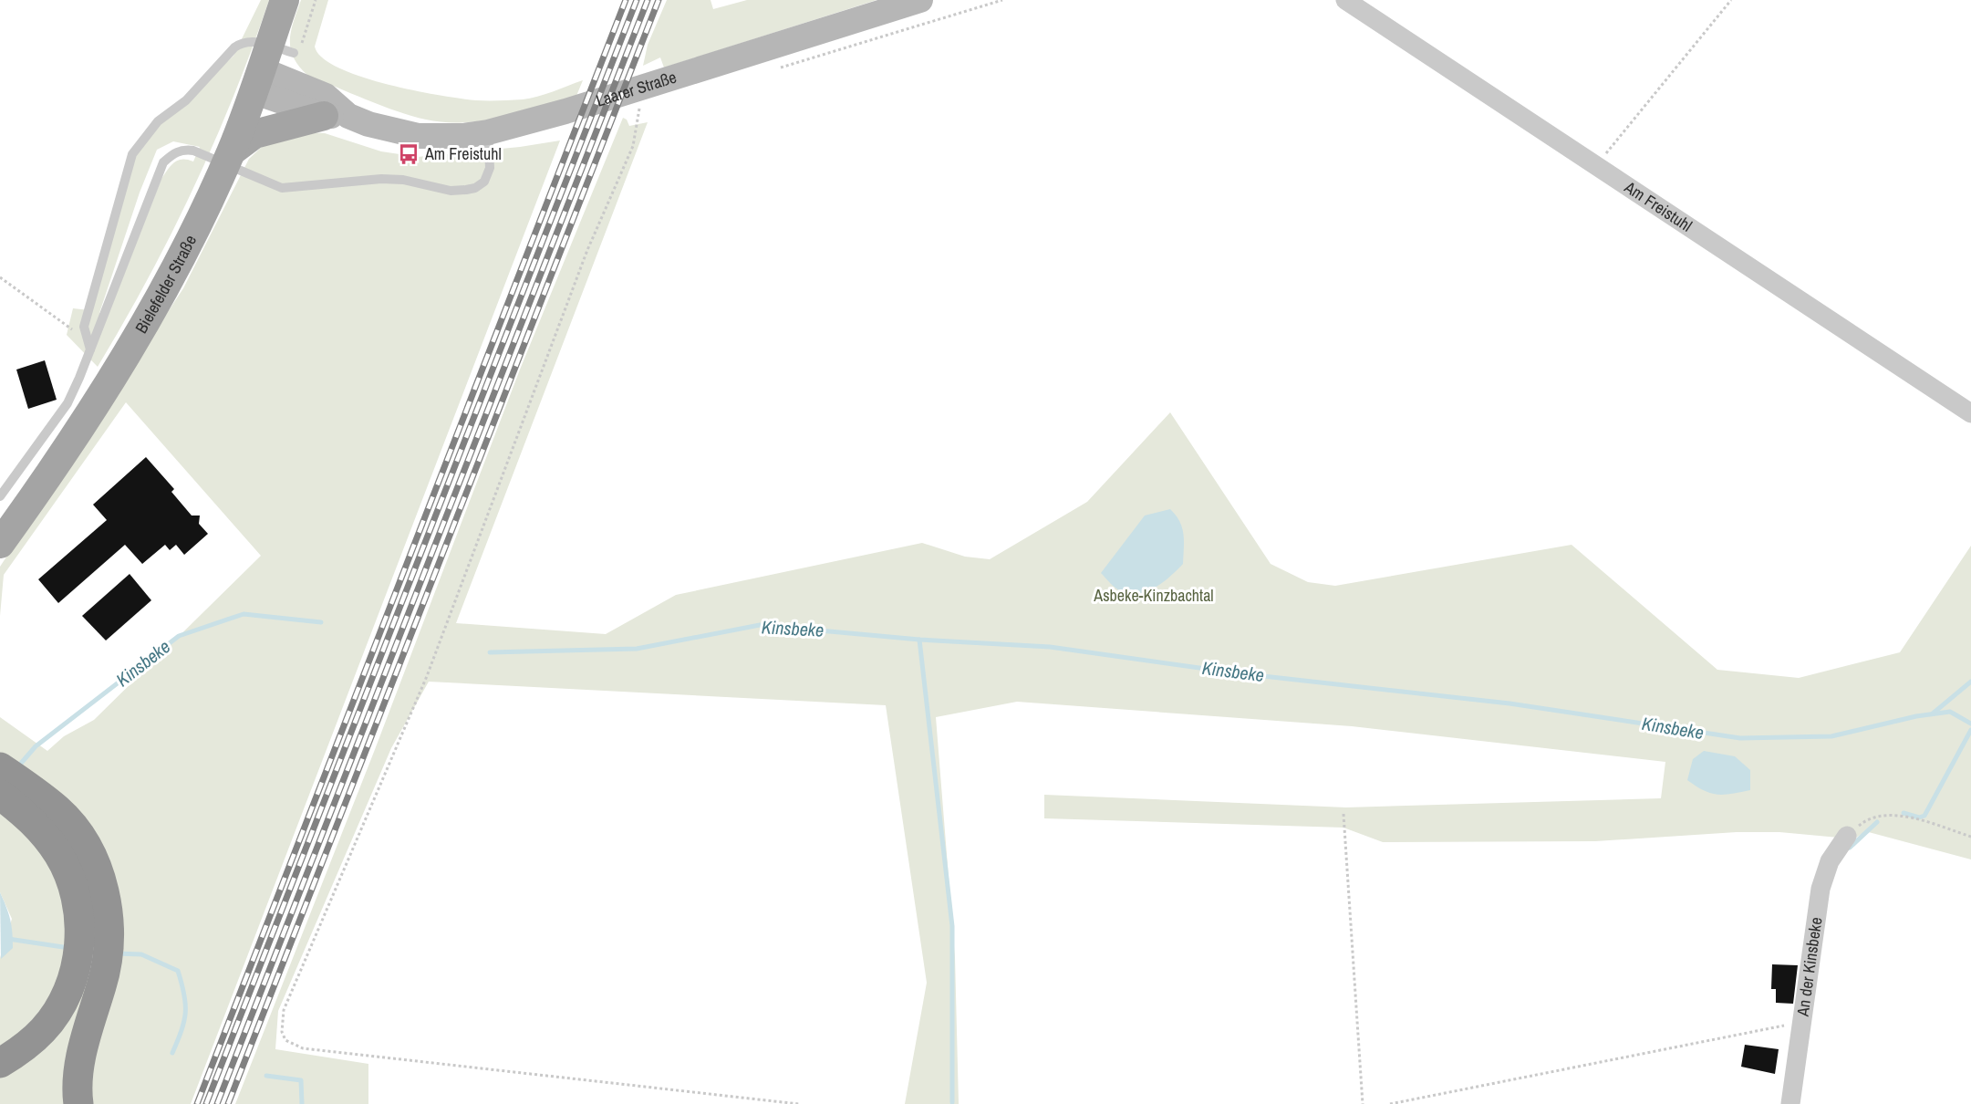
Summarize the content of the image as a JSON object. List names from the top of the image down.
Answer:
{
  "streets": {
    "main road": ["Laarer Straße", "Bielefelder Straße"],
    "street": ["Am Freistuhl", "An der Kinsbeke"]
  },
  "crossings": [
    ["Laarer Straße", "Bielefelder Straße"]
  ],
  "water": ["Kinsbeke"],
  "parks": ["Asbeke-Kinzbachtal"],
  "places": {
    "bus stop": ["Am Freistuhl"]
  }
}
